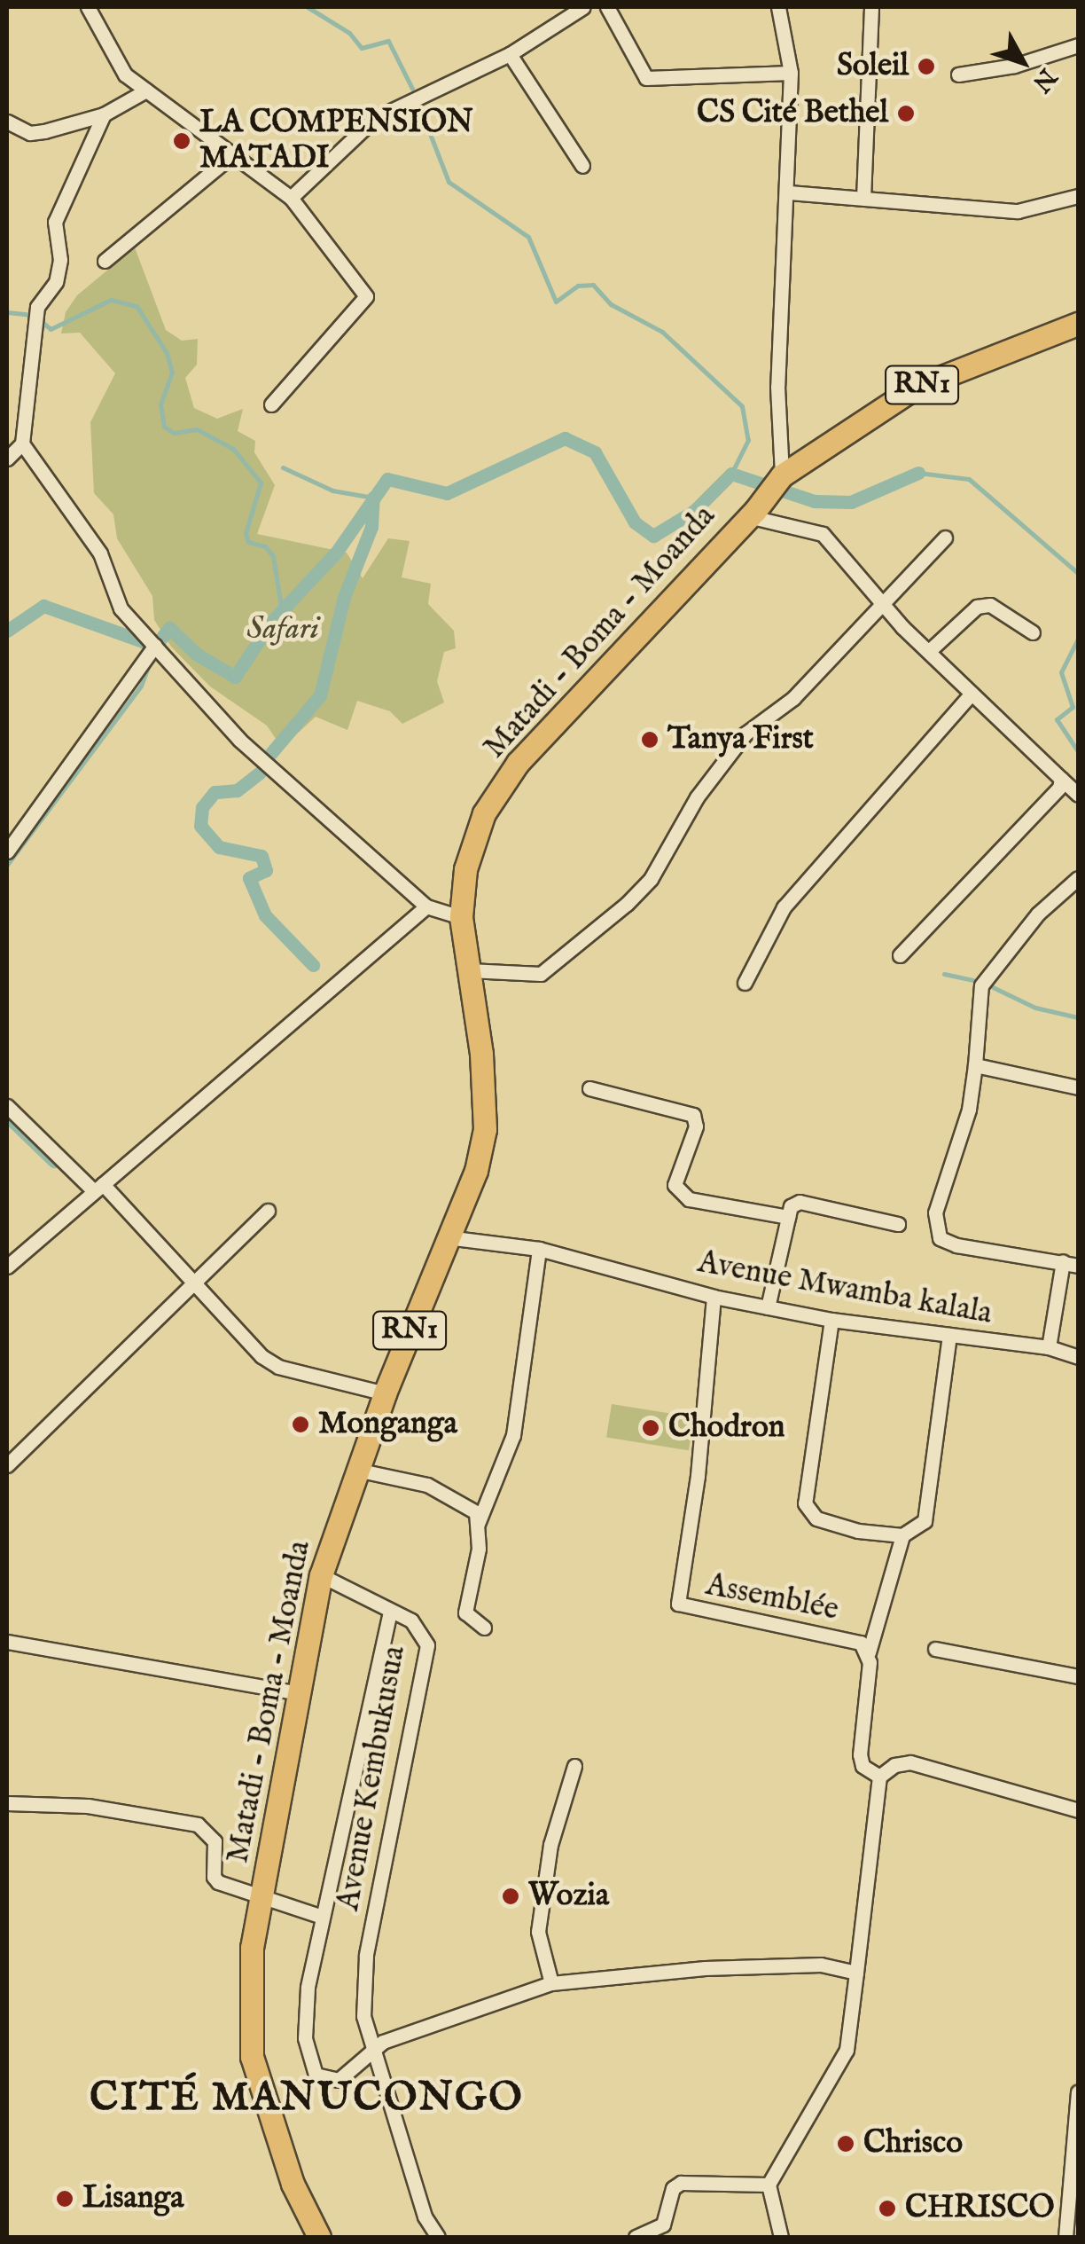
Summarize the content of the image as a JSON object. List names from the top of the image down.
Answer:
{
  "streets": {
    "highway": ["RN1", "Matadi - Boma - Moanda"],
    "street": ["Avenue Mwamba kalala", "Assemblée", "Avenue Kembukusua"]
  },
  "crossings": [
    ["Matadi - Boma - Moanda", "Avenue Mwamba kalala"],
    ["Matadi - Boma - Moanda", "Avenue Kembukusua"],
    ["Avenue Mwamba kalala", "Assemblée"]
  ],
  "districts": ["CITÉ MANUCONGO"],
  "parks": ["Safari"],
  "places": [
    "Soleil",
    "CS Cité Bethel",
    "LA COMPENSION MATADI",
    "Tanya First",
    "Monganga",
    "Chodron",
    "Wozia",
    "Chrisco",
    "Lisanga",
    "CHRISCO"
  ],
  "north": "bottom right"
}
